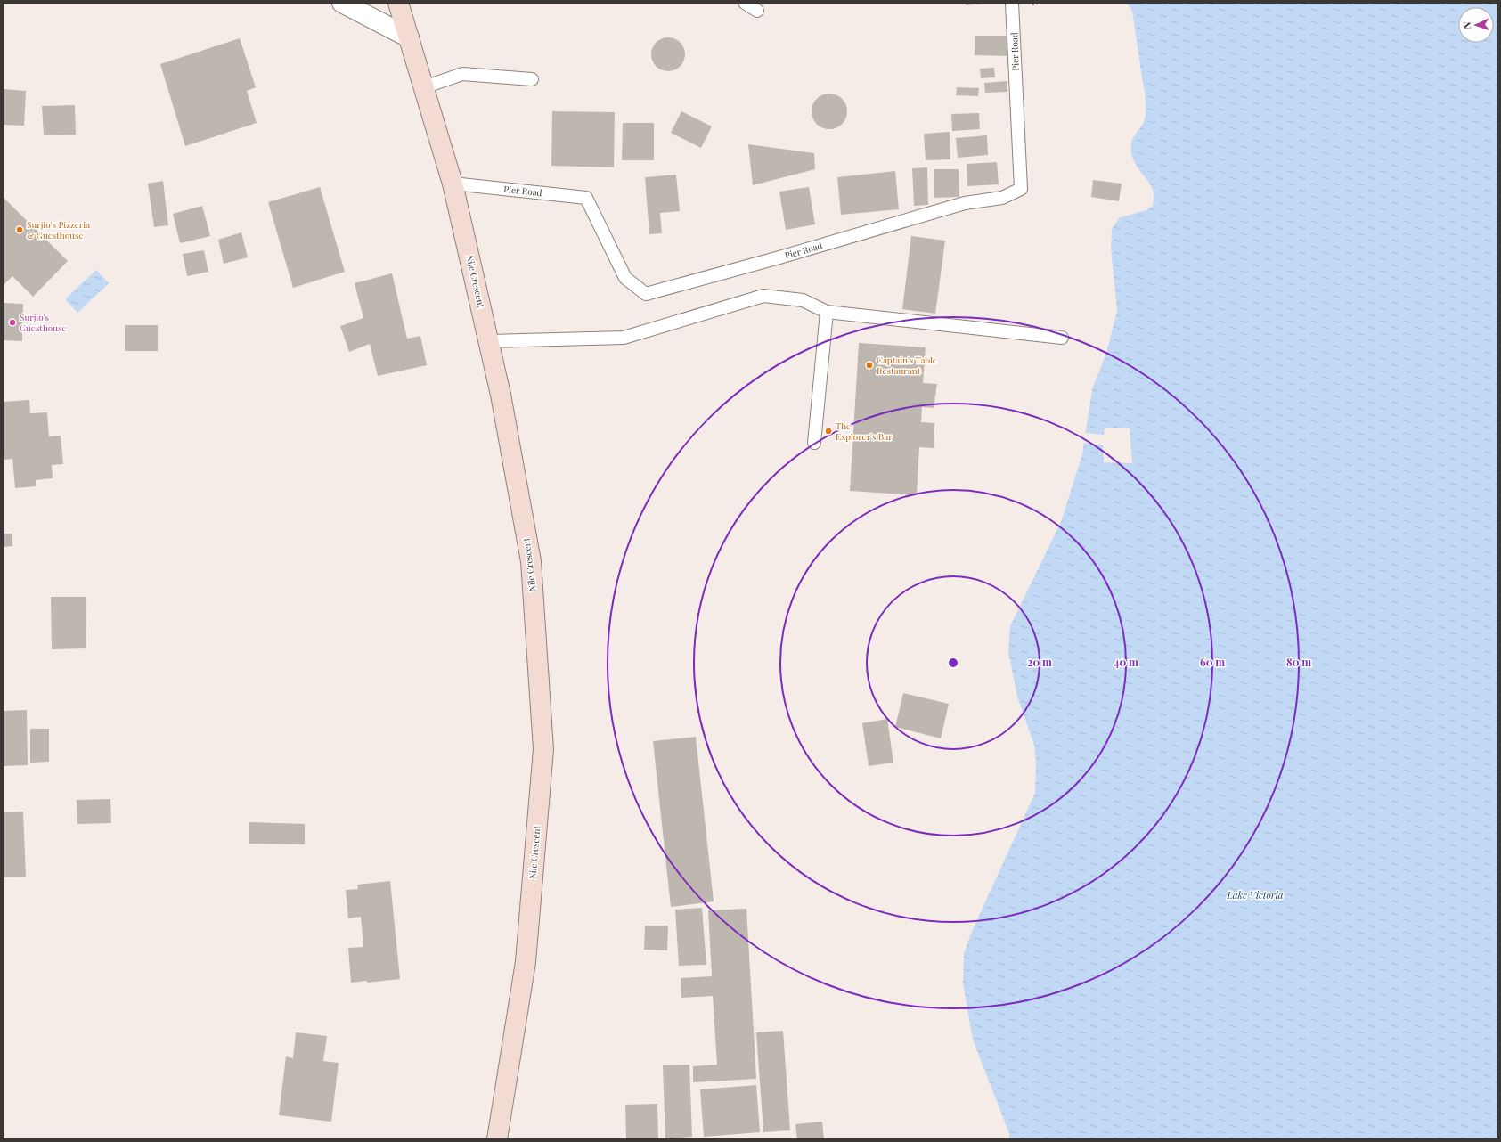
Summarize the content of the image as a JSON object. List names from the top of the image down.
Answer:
{
  "streets": {
    "street": ["Nile Crescent"],
    "lane": ["Pier Road"]
  },
  "crossings": [
    ["Pier Road", "Nile Crescent"]
  ],
  "water": ["Lake Victoria"],
  "places": [
    "Surjio's Pizzeria & Guesthouse",
    "Surjio's Guesthouse",
    "Captain's Table Restaurant",
    "The Explorer's Bar"
  ],
  "north": "left",
  "rings": [
    "20 m",
    "40 m",
    "60 m",
    "80 m"
  ]
}
